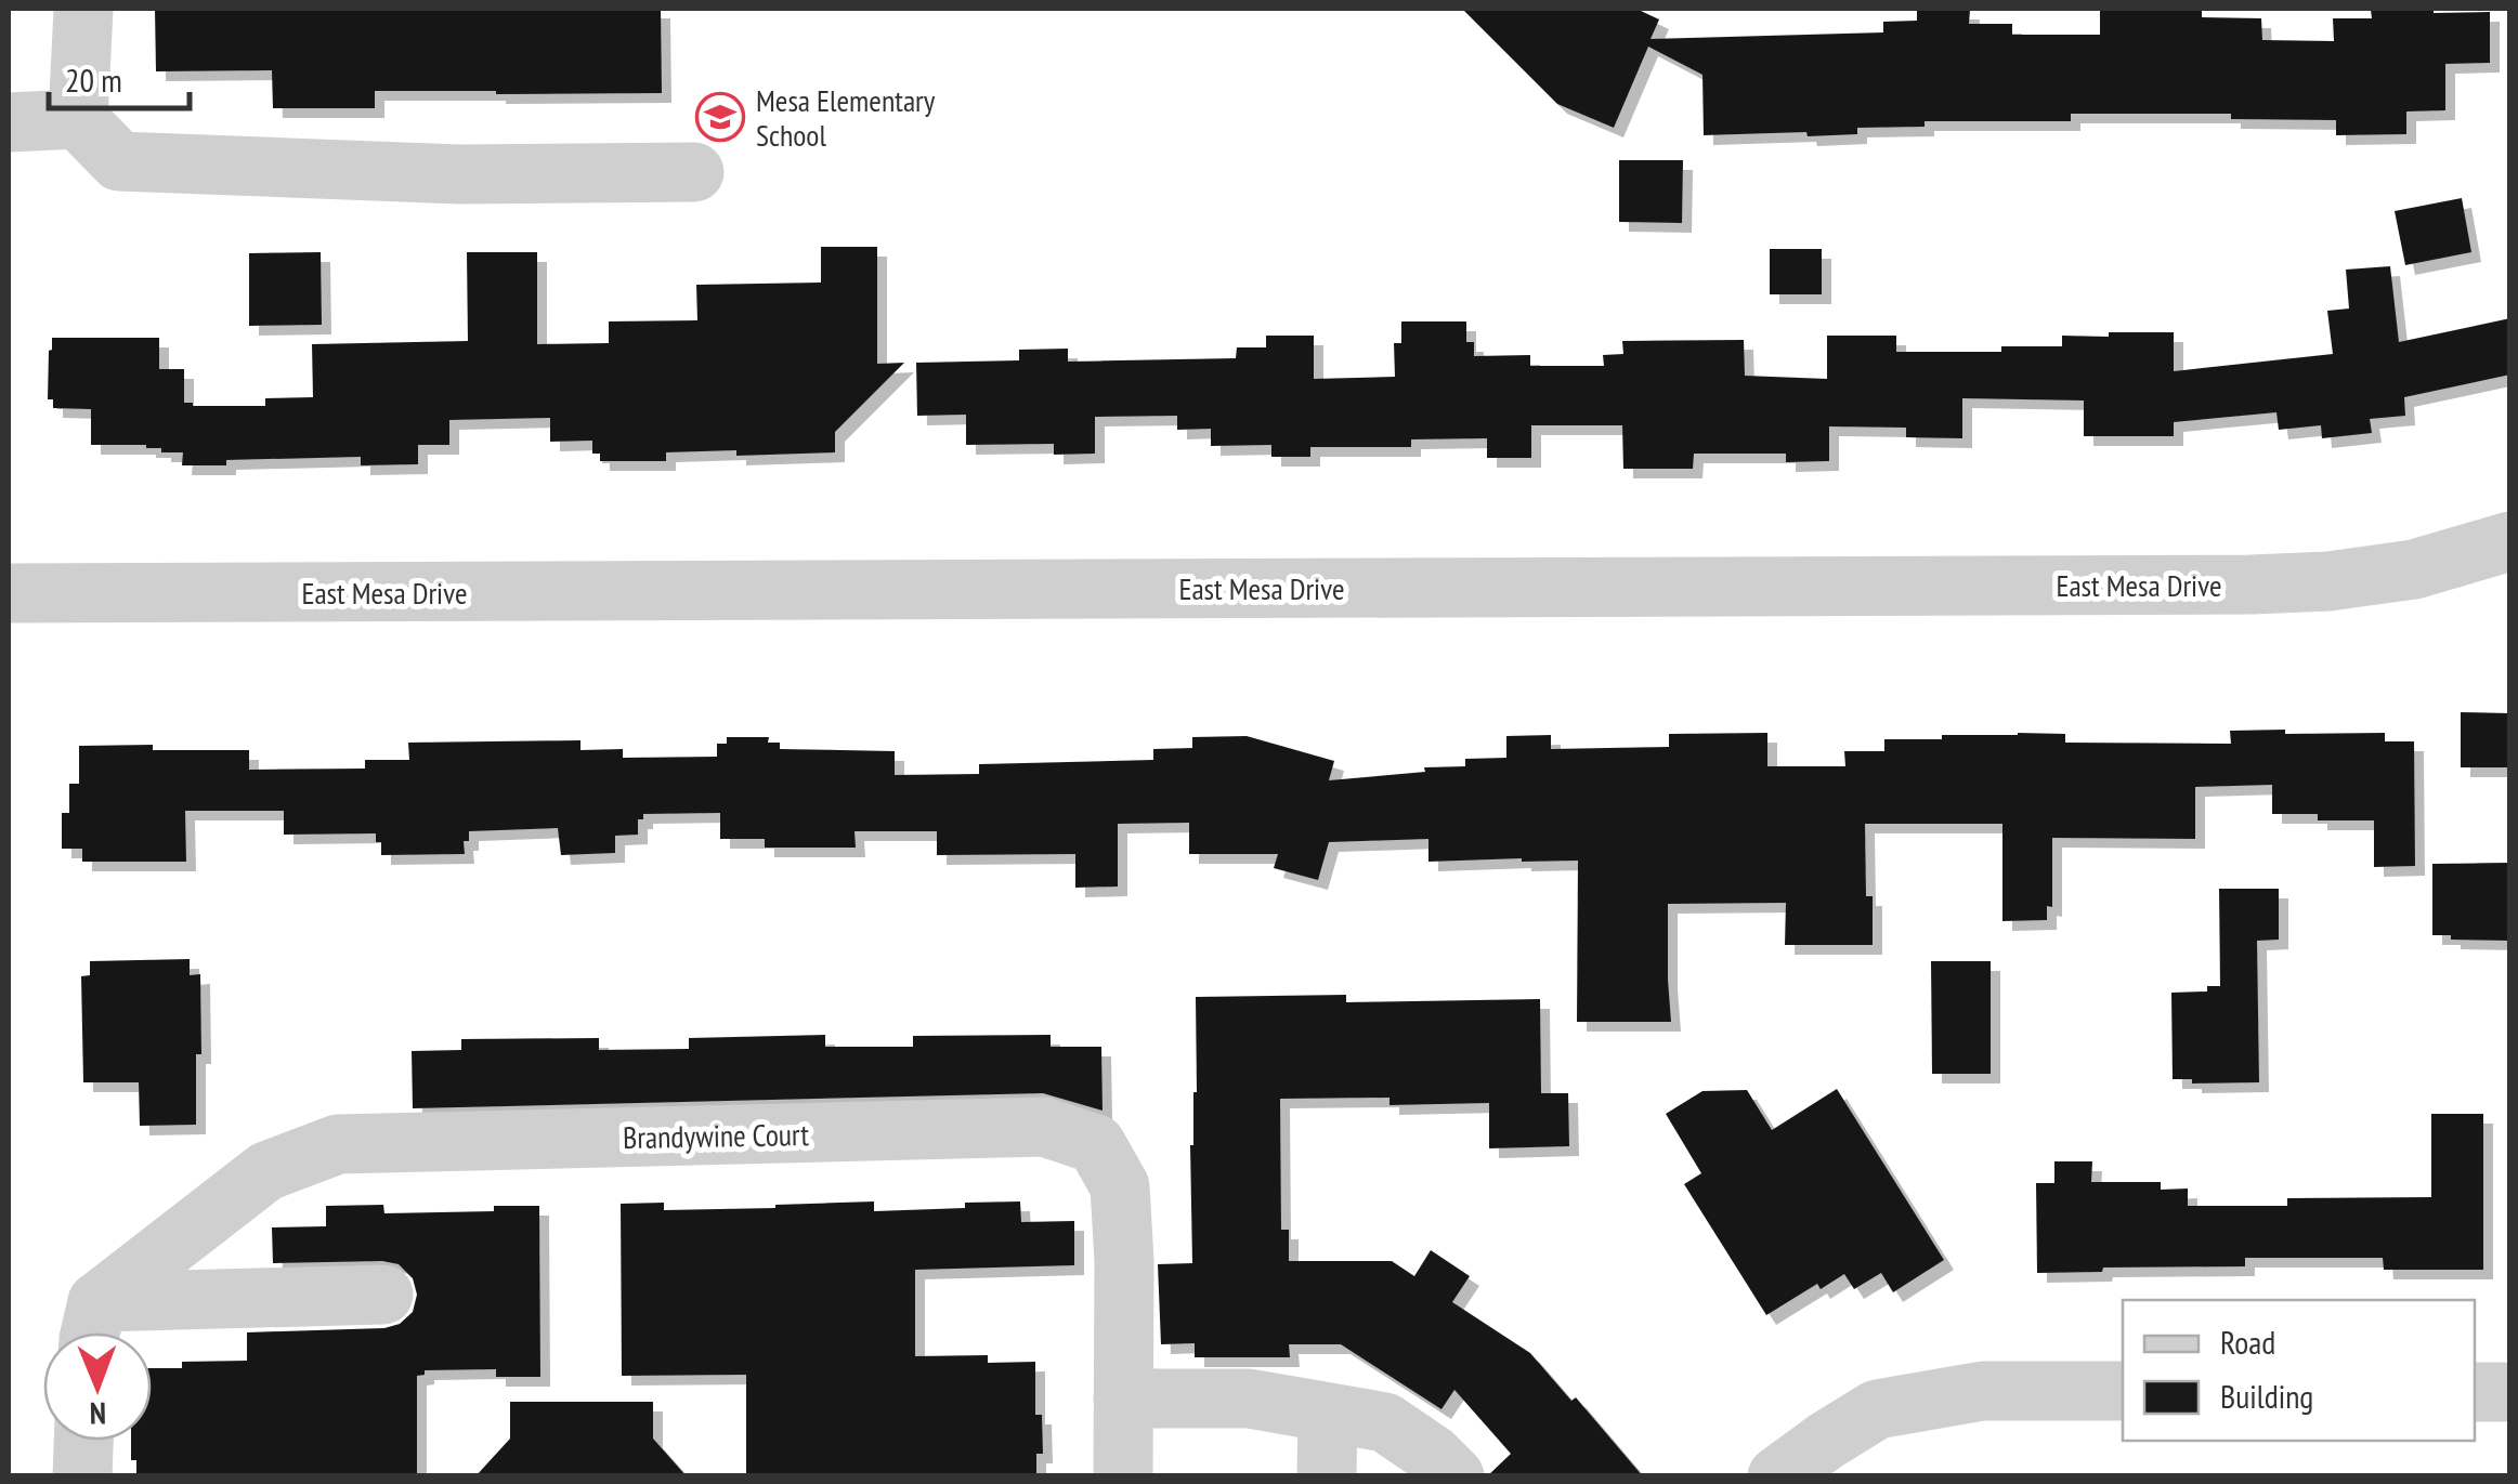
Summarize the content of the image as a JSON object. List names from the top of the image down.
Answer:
{
  "streets": {
    "street": ["East Mesa Drive", "Brandywine Court"]
  },
  "places": {
    "school or university": ["Mesa Elementary School"]
  },
  "legend": ["Road", "Building"],
  "scale_bar": "20 m",
  "north": "bottom"
}
